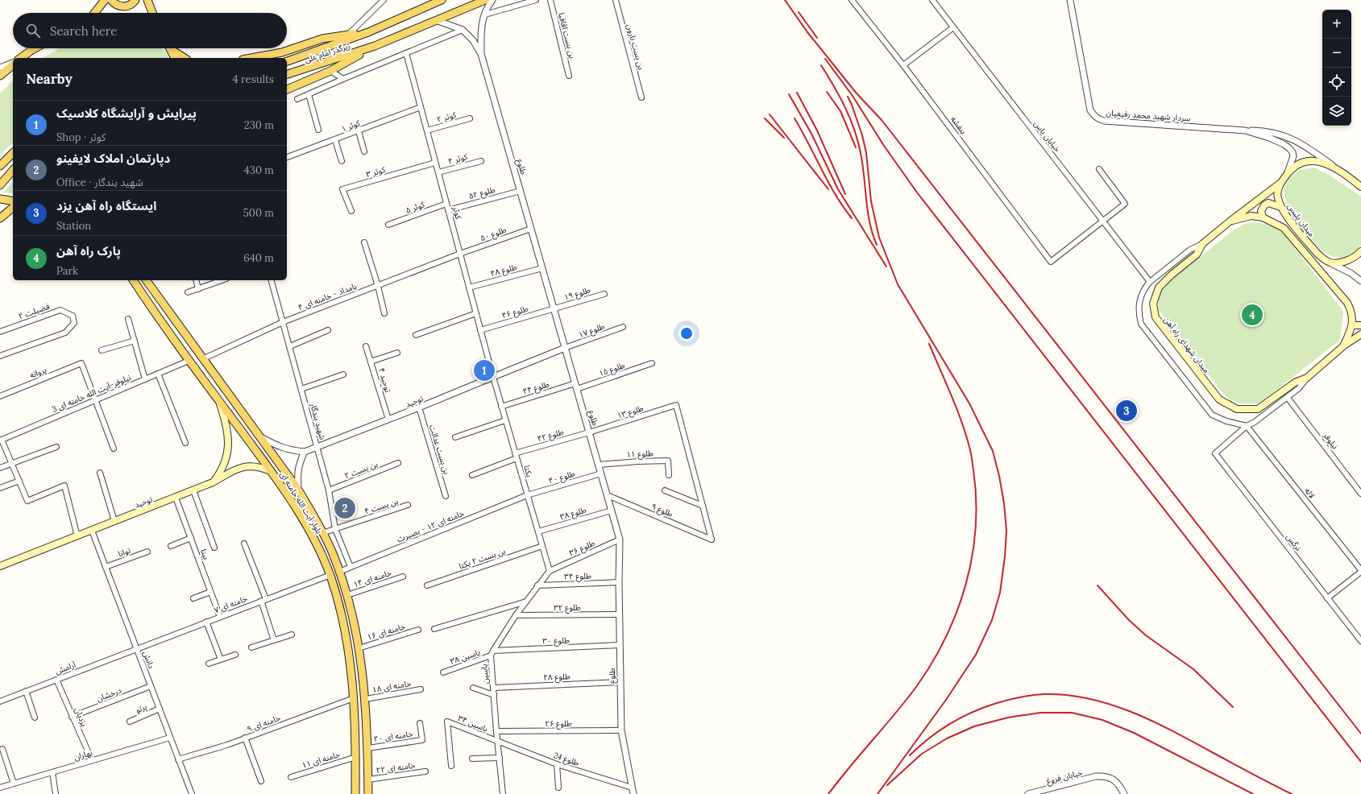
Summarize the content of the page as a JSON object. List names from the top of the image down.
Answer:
{
  "streets": {
    "main road": [
      "زیرگذر امام علی",
      "میدان پلیس",
      "میدان شهدای راه آهن",
      "توحید",
      "بلوار آیت الله خامنه ای"
    ],
    "street": [
      "بن بست اقاقیا",
      "بن بست نارون",
      "سردار شهید محمد رفیعیان",
      "کوثر ۲",
      "بنفشه",
      "کوثر ۱",
      "خیابان یاس",
      "کوثر ۴",
      "طلوع",
      "کوثر ۳",
      "طلوع ۵۲",
      "کوثر ۵",
      "کوثر",
      "طلوع ۵۰",
      "طلوع ۴۸",
      "طلوع ۱۹",
      "بامداد - خامنه ای ۴",
      "فضیلت ۲",
      "طلوع ۴۶",
      "طلوع ۱۷",
      "طلوع ۱۵",
      "پروانه",
      "توحید ۴",
      "طلوع ۴۴",
      "نیلوفر-آیت الله خامنه ای 3",
      "طلوع ۱۳",
      "شهید بندگار",
      "طلوع ۴۲",
      "نیلوفر",
      "بن بست عدالت",
      "طلوع ۱۱",
      "بن بست ۲",
      "یکتا",
      "طلوع ۴۰",
      "لاله",
      "بن بست ۴",
      "طلوع ۹",
      "طلوع ۳۸",
      "خامنه ای ۱۲ - بصیرت",
      "نرگس",
      "طلوع ۳۶",
      "توانا",
      "بیتا",
      "بن بست ۲ یکتا",
      "طلوع ۳۴",
      "خامنه ای ۱۴",
      "خامنه ای ۷",
      "طلوع ۳۲",
      "خامنه ای ۱۶",
      "طلوع ۳۰",
      "یاسین ۳۸",
      "دانش",
      "آرامش",
      "یاسین",
      "طلوع ۲۸",
      "خامنه ای ۱۸",
      "درخشان",
      "پرتو",
      "یزدیان",
      "خامنه ای ۹",
      "یاسین ۳۴",
      "طلوع ۲۶",
      "خامنه ای ۲۰",
      "بهاران",
      "طلوع 24",
      "خامنه ای ۱۱",
      "خامنه ای ۲۲",
      "خیابان فروغ"
    ]
  },
  "crossings": [
    ["کوثر ۲", "کوثر"],
    ["بنفشه", "خیابان یاس"],
    ["کوثر ۱", "کوثر"],
    ["کوثر ۴", "کوثر"],
    ["طلوع", "طلوع ۵۲"],
    ["طلوع", "طلوع ۵۰"],
    ["طلوع", "طلوع ۴۸"],
    ["طلوع", "طلوع ۱۹"],
    ["طلوع", "طلوع ۴۶"],
    ["طلوع", "طلوع ۱۷"],
    ["طلوع", "طلوع ۱۵"],
    ["طلوع", "طلوع ۴۴"],
    ["طلوع", "توحید"],
    ["طلوع", "طلوع ۱۳"],
    ["طلوع", "طلوع ۴۲"],
    ["طلوع", "طلوع ۱۱"],
    ["طلوع", "طلوع ۴۰"],
    ["طلوع", "طلوع ۹"],
    ["طلوع", "طلوع ۳۸"],
    ["طلوع", "طلوع ۳۶"],
    ["طلوع", "طلوع ۳۴"],
    ["طلوع", "طلوع ۳۲"],
    ["طلوع", "طلوع ۳۰"],
    ["طلوع", "طلوع ۲۸"],
    ["طلوع", "طلوع ۲۶"],
    ["طلوع", "طلوع 24"],
    ["کوثر ۳", "کوثر"],
    ["طلوع ۵۲", "کوثر"],
    ["کوثر ۵", "کوثر"],
    ["کوثر", "طلوع ۵۰"],
    ["کوثر", "طلوع ۴۸"],
    ["کوثر", "بامداد - خامنه ای ۴"],
    ["کوثر", "طلوع ۴۶"],
    ["کوثر", "توحید"],
    ["کوثر", "یکتا"],
    ["میدان پلیس", "میدان شهدای راه آهن"],
    ["طلوع ۵۰", "بامداد - خامنه ای ۴"],
    ["طلوع ۱۹", "طلوع ۴۶"],
    ["بامداد - خامنه ای ۴", "شهید بندگار"],
    ["بامداد - خامنه ای ۴", "بلوار آیت الله خامنه ای"],
    ["طلوع ۱۷", "توحید"],
    ["طلوع ۱۵", "طلوع ۴۴"],
    ["پروانه", "نیلوفر-آیت الله خامنه ای 3"],
    ["توحید ۴", "توحید"],
    ["طلوع ۴۴", "یکتا"],
    ["نیلوفر-آیت الله خامنه ای 3", "بلوار آیت الله خامنه ای"],
    ["توحید", "شهید بندگار"],
    ["توحید", "بن بست عدالت"],
    ["توحید", "یکتا"],
    ["توحید", "بلوار آیت الله خامنه ای"],
    ["توحید", "بیتا"],
    ["توحید", "دانش"],
    ["طلوع ۱۳", "طلوع ۴۲"],
    ["طلوع ۱۳", "طلوع ۹"],
    ["شهید بندگار", "بن بست ۲"],
    ["شهید بندگار", "بن بست ۴"],
    ["شهید بندگار", "خامنه ای ۱۲ - بصیرت"],
    ["طلوع ۴۲", "یکتا"],
    ["یکتا", "طلوع ۴۰"],
    ["یکتا", "طلوع ۳۸"],
    ["یکتا", "خامنه ای ۱۲ - بصیرت"],
    ["یکتا", "طلوع ۳۶"],
    ["یکتا", "بن بست ۲ یکتا"],
    ["طلوع ۴۰", "خامنه ای ۱۲ - بصیرت"],
    ["لاله", "نرگس"],
    ["بلوار آیت الله خامنه ای", "بن بست ۴"],
    ["بلوار آیت الله خامنه ای", "خامنه ای ۱۲ - بصیرت"],
    ["بلوار آیت الله خامنه ای", "خامنه ای ۱۴"],
    ["بلوار آیت الله خامنه ای", "خامنه ای ۷"],
    ["بلوار آیت الله خامنه ای", "خامنه ای ۱۶"],
    ["بلوار آیت الله خامنه ای", "خامنه ای ۱۸"],
    ["بلوار آیت الله خامنه ای", "خامنه ای ۹"],
    ["بلوار آیت الله خامنه ای", "خامنه ای ۲۰"],
    ["بلوار آیت الله خامنه ای", "خامنه ای ۱۱"],
    ["بلوار آیت الله خامنه ای", "خامنه ای ۲۲"],
    ["توانا", "دانش"],
    ["بیتا", "خامنه ای ۷"],
    ["خامنه ای ۷", "دانش"],
    ["خامنه ای ۷", "آرامش"],
    ["طلوع ۳۰", "یاسین ۳۸"],
    ["طلوع ۳۰", "یاسین"],
    ["یاسین ۳۸", "یاسین"],
    ["دانش", "آرامش"],
    ["دانش", "درخشان"],
    ["دانش", "پرتو"],
    ["دانش", "خامنه ای ۹"],
    ["دانش", "بهاران"],
    ["آرامش", "یزدیان"],
    ["یاسین", "طلوع ۲۸"],
    ["یاسین", "یاسین ۳۴"],
    ["یاسین", "طلوع ۲۶"],
    ["یاسین", "طلوع 24"],
    ["درخشان", "یزدیان"],
    ["یزدیان", "بهاران"],
    ["یاسین ۳۴", "طلوع 24"]
  ],
  "page": {
    "map_buttons": ["+", "−"],
    "search": "Search here",
    "heading": ["Nearby", "4 results"],
    "list": [
      {
        "mark": "1",
        "name": "پیرایش و آرایشگاه کلاسیک",
        "note": "Shop · کوثر",
        "value": "230 m"
      },
      {
        "mark": "2",
        "name": "دپارتمان املاک لایفینو",
        "note": "Office · شهید بندگار",
        "value": "430 m"
      },
      {
        "mark": "3",
        "name": "ایستگاه راه آهن یزد",
        "note": "Station",
        "value": "500 m"
      },
      {
        "mark": "4",
        "name": "پارک راه آهن",
        "note": "Park",
        "value": "640 m"
      }
    ],
    "pins": [
      "4",
      "1",
      "3",
      "2"
    ]
  }
}
